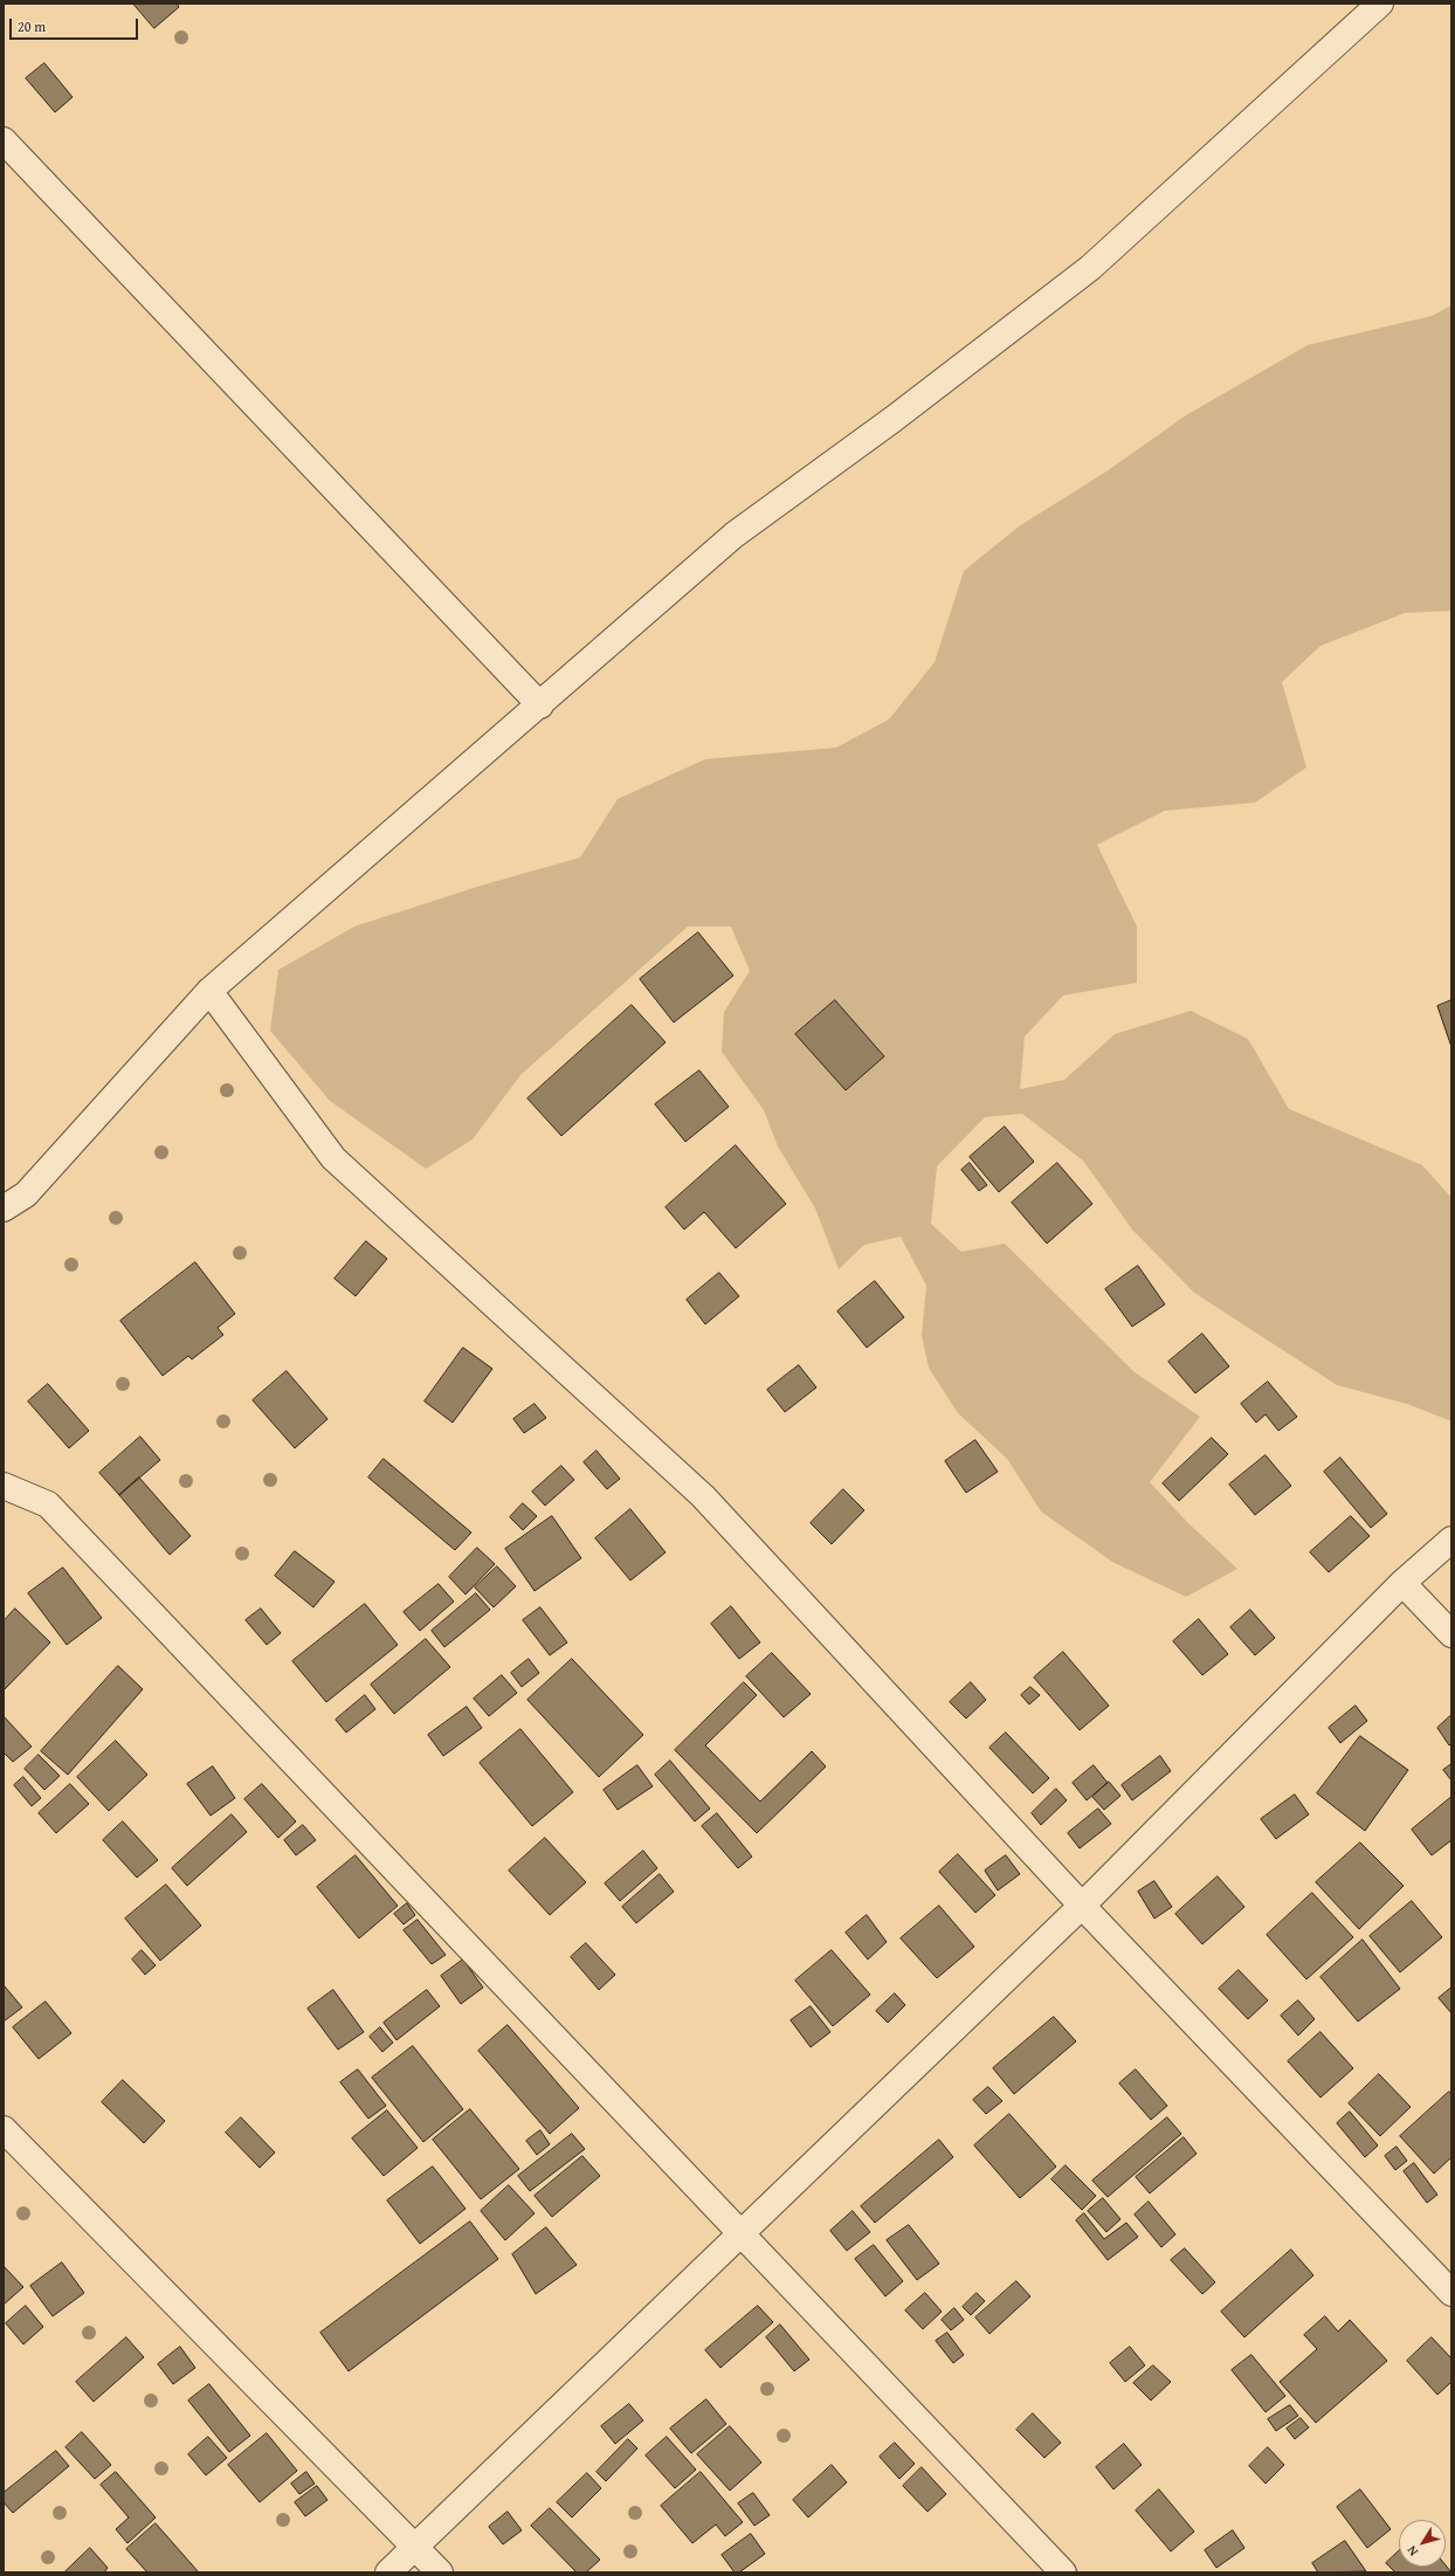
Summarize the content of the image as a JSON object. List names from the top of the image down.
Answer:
{
  "scale_bar": "20 m",
  "north": "bottom left"
}
